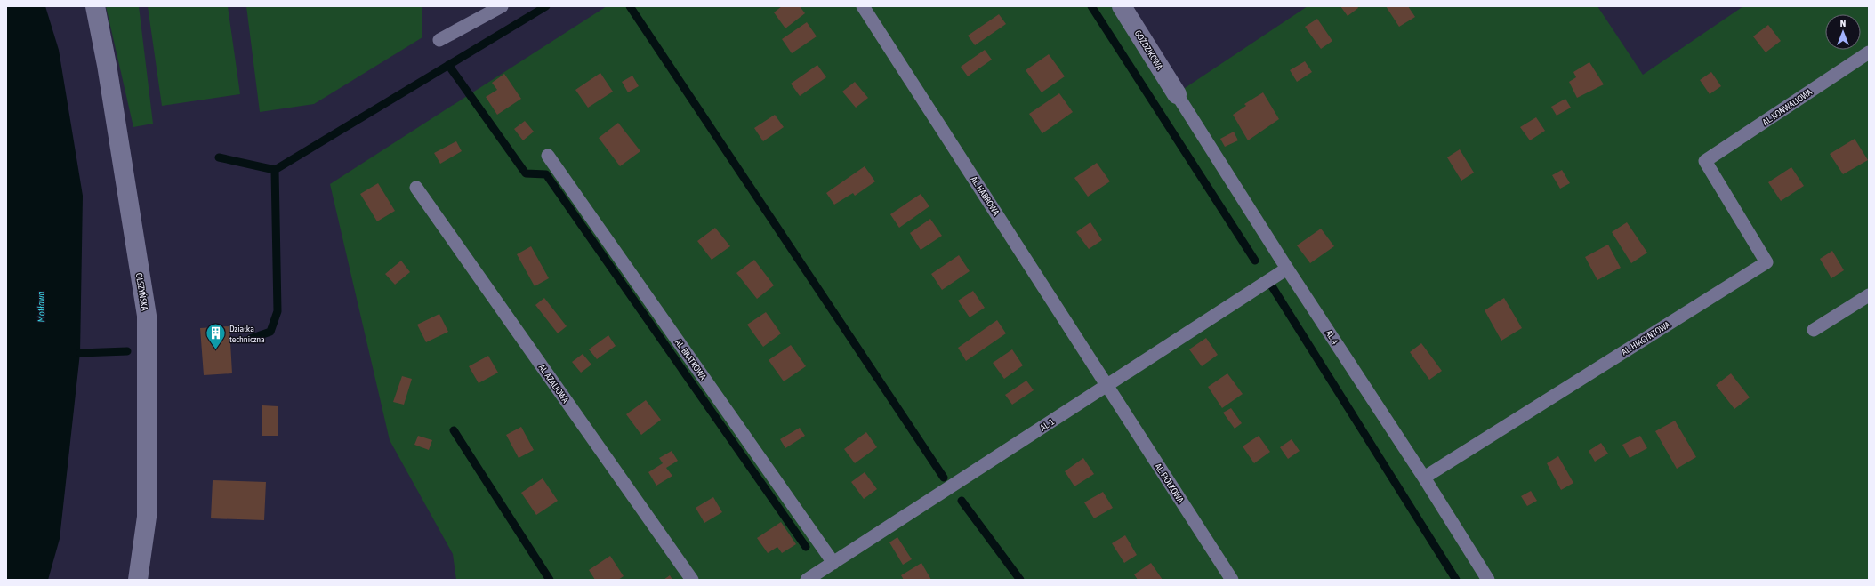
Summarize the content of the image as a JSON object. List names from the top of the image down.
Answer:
{
  "streets": {
    "street": ["GOŹDZIKOWA", "OLSZYŃSKA"],
    "lane": [
      "AL. KONWALIOWA",
      "AL. HABROWA",
      "AL. 4",
      "AL. HIACYNTOWA",
      "AL. BRATKOWA",
      "AL. AZALIOWA",
      "AL. 1",
      "AL. FIOŁKOWA"
    ]
  },
  "crossings": [
    ["GOŹDZIKOWA", "AL. 4"],
    ["AL. KONWALIOWA", "AL. HIACYNTOWA"],
    ["AL. HABROWA", "AL. 1"],
    ["AL. HABROWA", "AL. FIOŁKOWA"],
    ["AL. 4", "AL. HIACYNTOWA"],
    ["AL. 4", "AL. 1"],
    ["AL. BRATKOWA", "AL. 1"],
    ["AL. 1", "AL. FIOŁKOWA"]
  ],
  "water": ["Motława"],
  "places": {
    "building": ["Działka techniczna"]
  },
  "north": "top"
}
